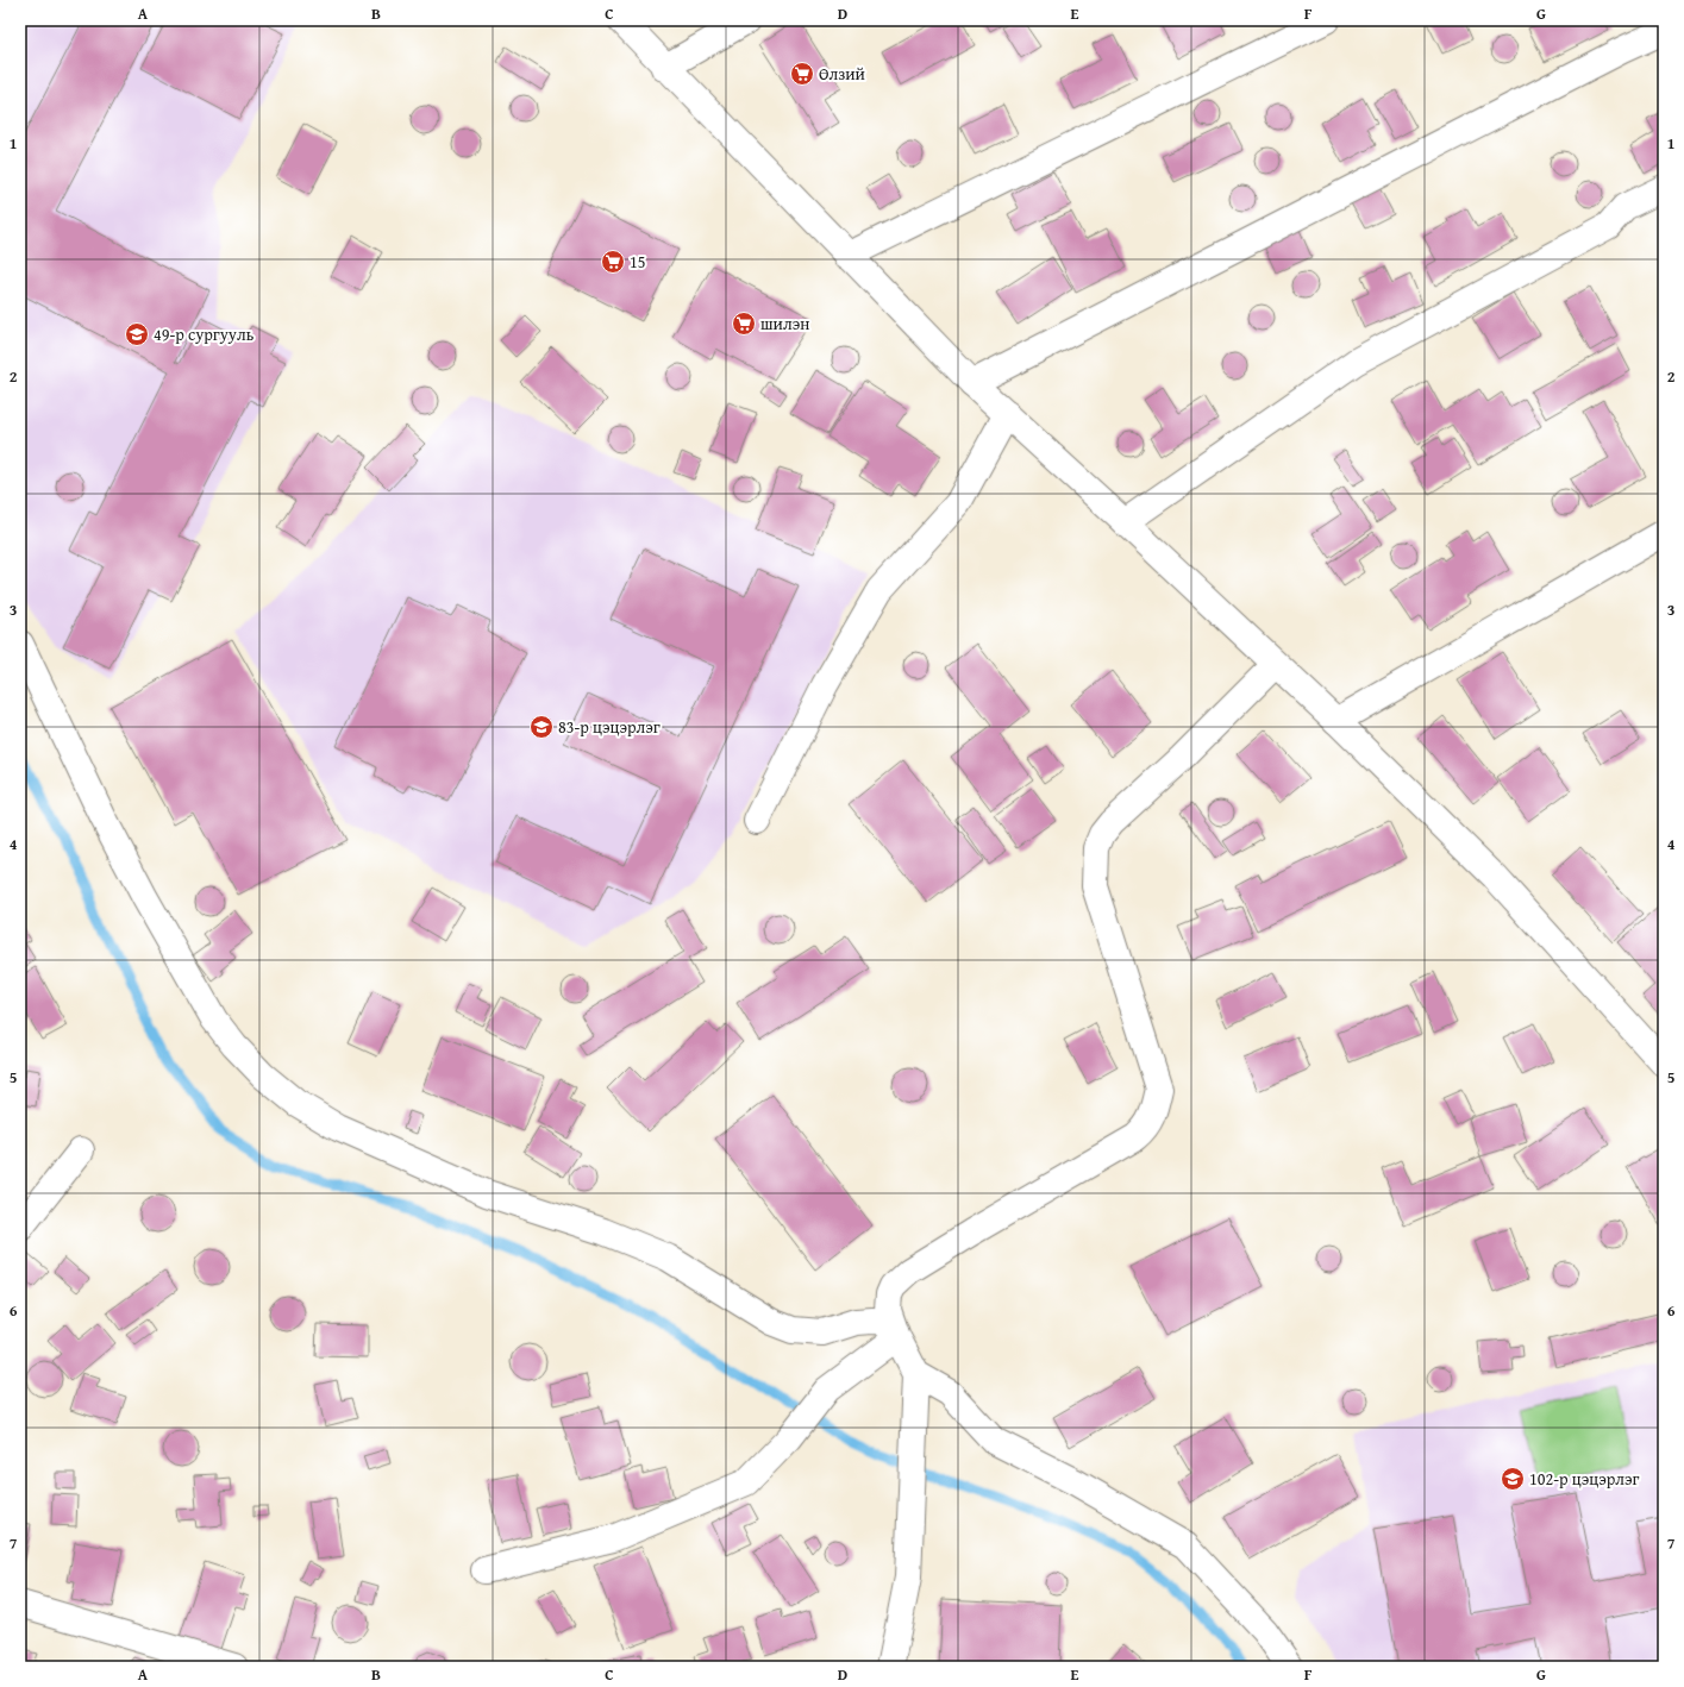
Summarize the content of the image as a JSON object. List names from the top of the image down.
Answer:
{
  "places": {
    "supermarket": ["Өлзий", "15", "шилэн"],
    "school or university": ["49-р сургууль", "83-р цэцэрлэг", "102-р цэцэрлэг"]
  },
  "grid": {
    "columns": [
      "A",
      "B",
      "C",
      "D",
      "E",
      "F",
      "G"
    ],
    "rows": [
      "1",
      "2",
      "3",
      "4",
      "5",
      "6",
      "7"
    ]
  }
}
